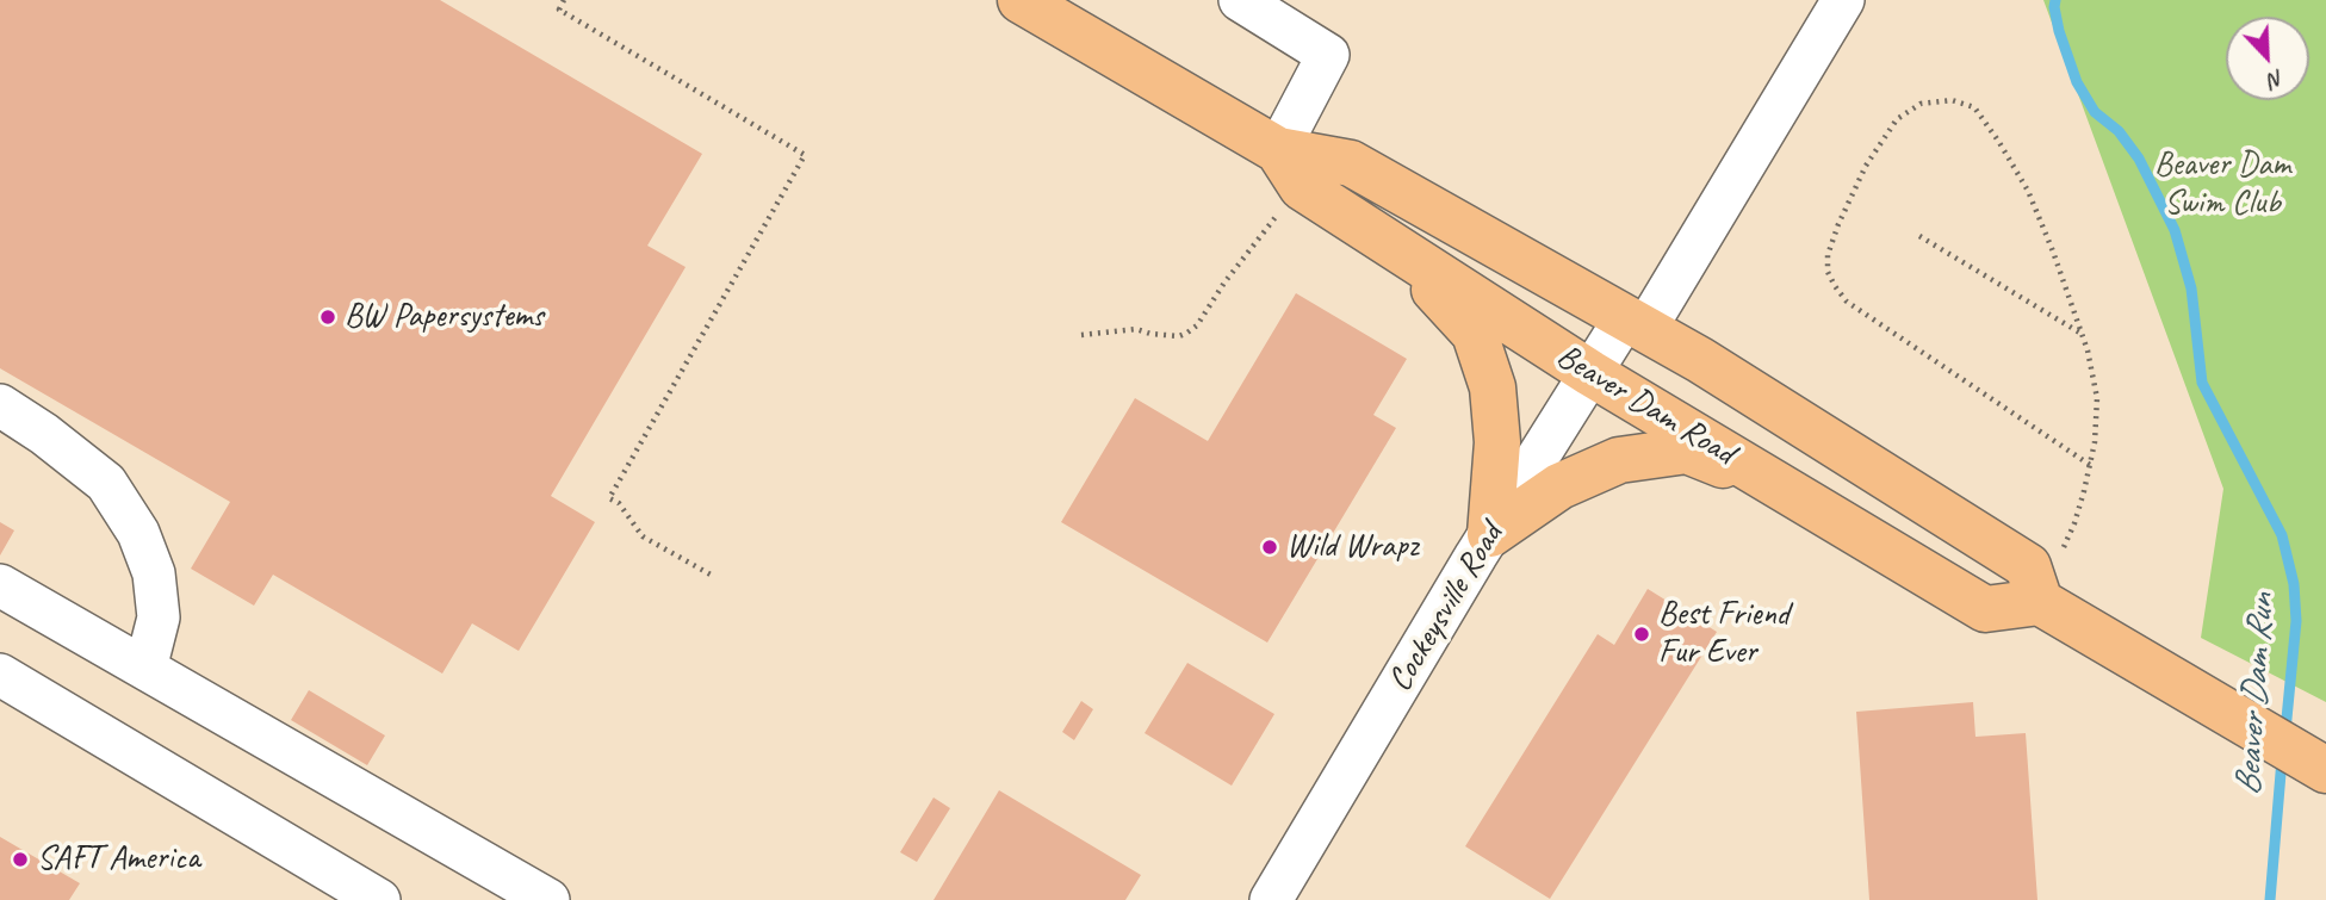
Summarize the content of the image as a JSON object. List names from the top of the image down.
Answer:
{
  "streets": {
    "main road": ["Beaver Dam Road"],
    "street": ["Cockeysville Road"]
  },
  "crossings": [
    ["Beaver Dam Road", "Cockeysville Road"]
  ],
  "water": ["Beaver Dam Run"],
  "parks": ["Beaver Dam Swim Club"],
  "places": [
    "BW Papersystems",
    "Wild Wrapz",
    "Best Friend Fur Ever",
    "SAFT America"
  ],
  "north": "bottom right"
}
